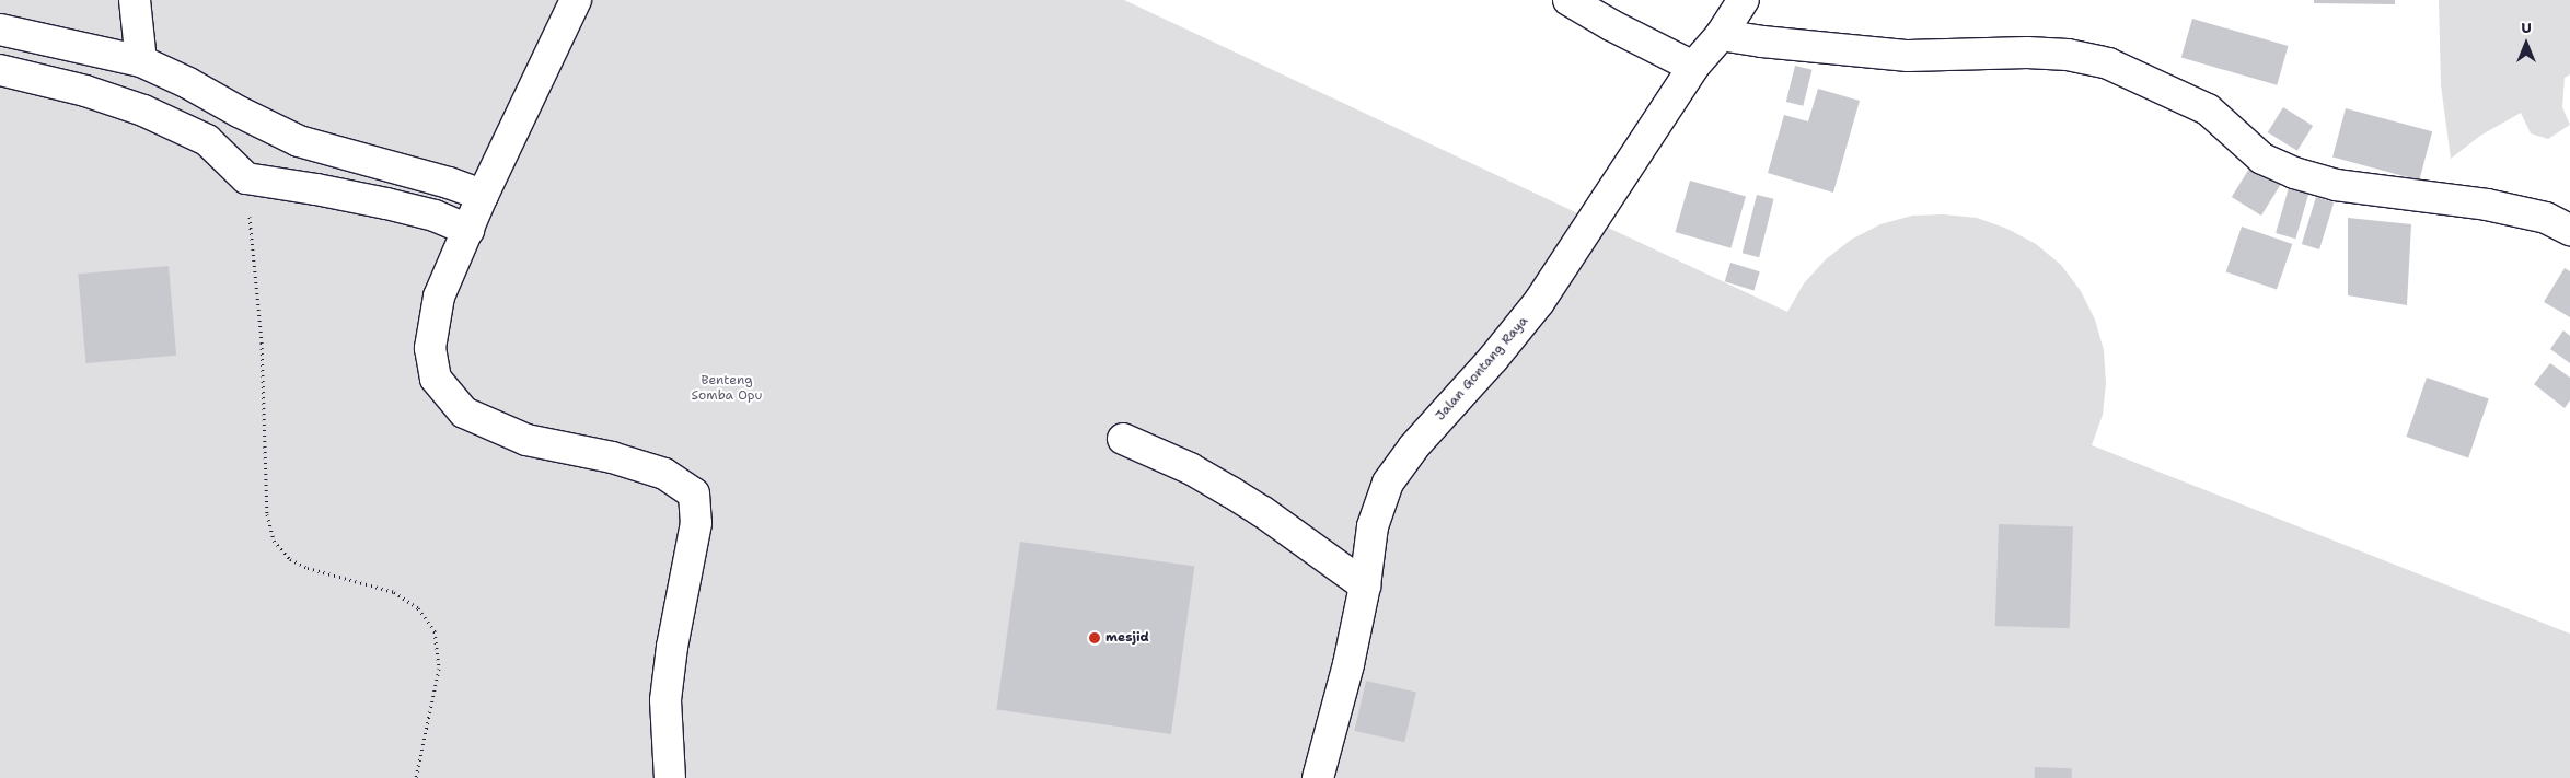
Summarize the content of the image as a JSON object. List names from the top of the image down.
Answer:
{
  "streets": {
    "street": ["Jalan Gontang Raya"]
  },
  "parks": ["Benteng Somba Opu"],
  "places": ["mesjid"],
  "north": "top"
}
